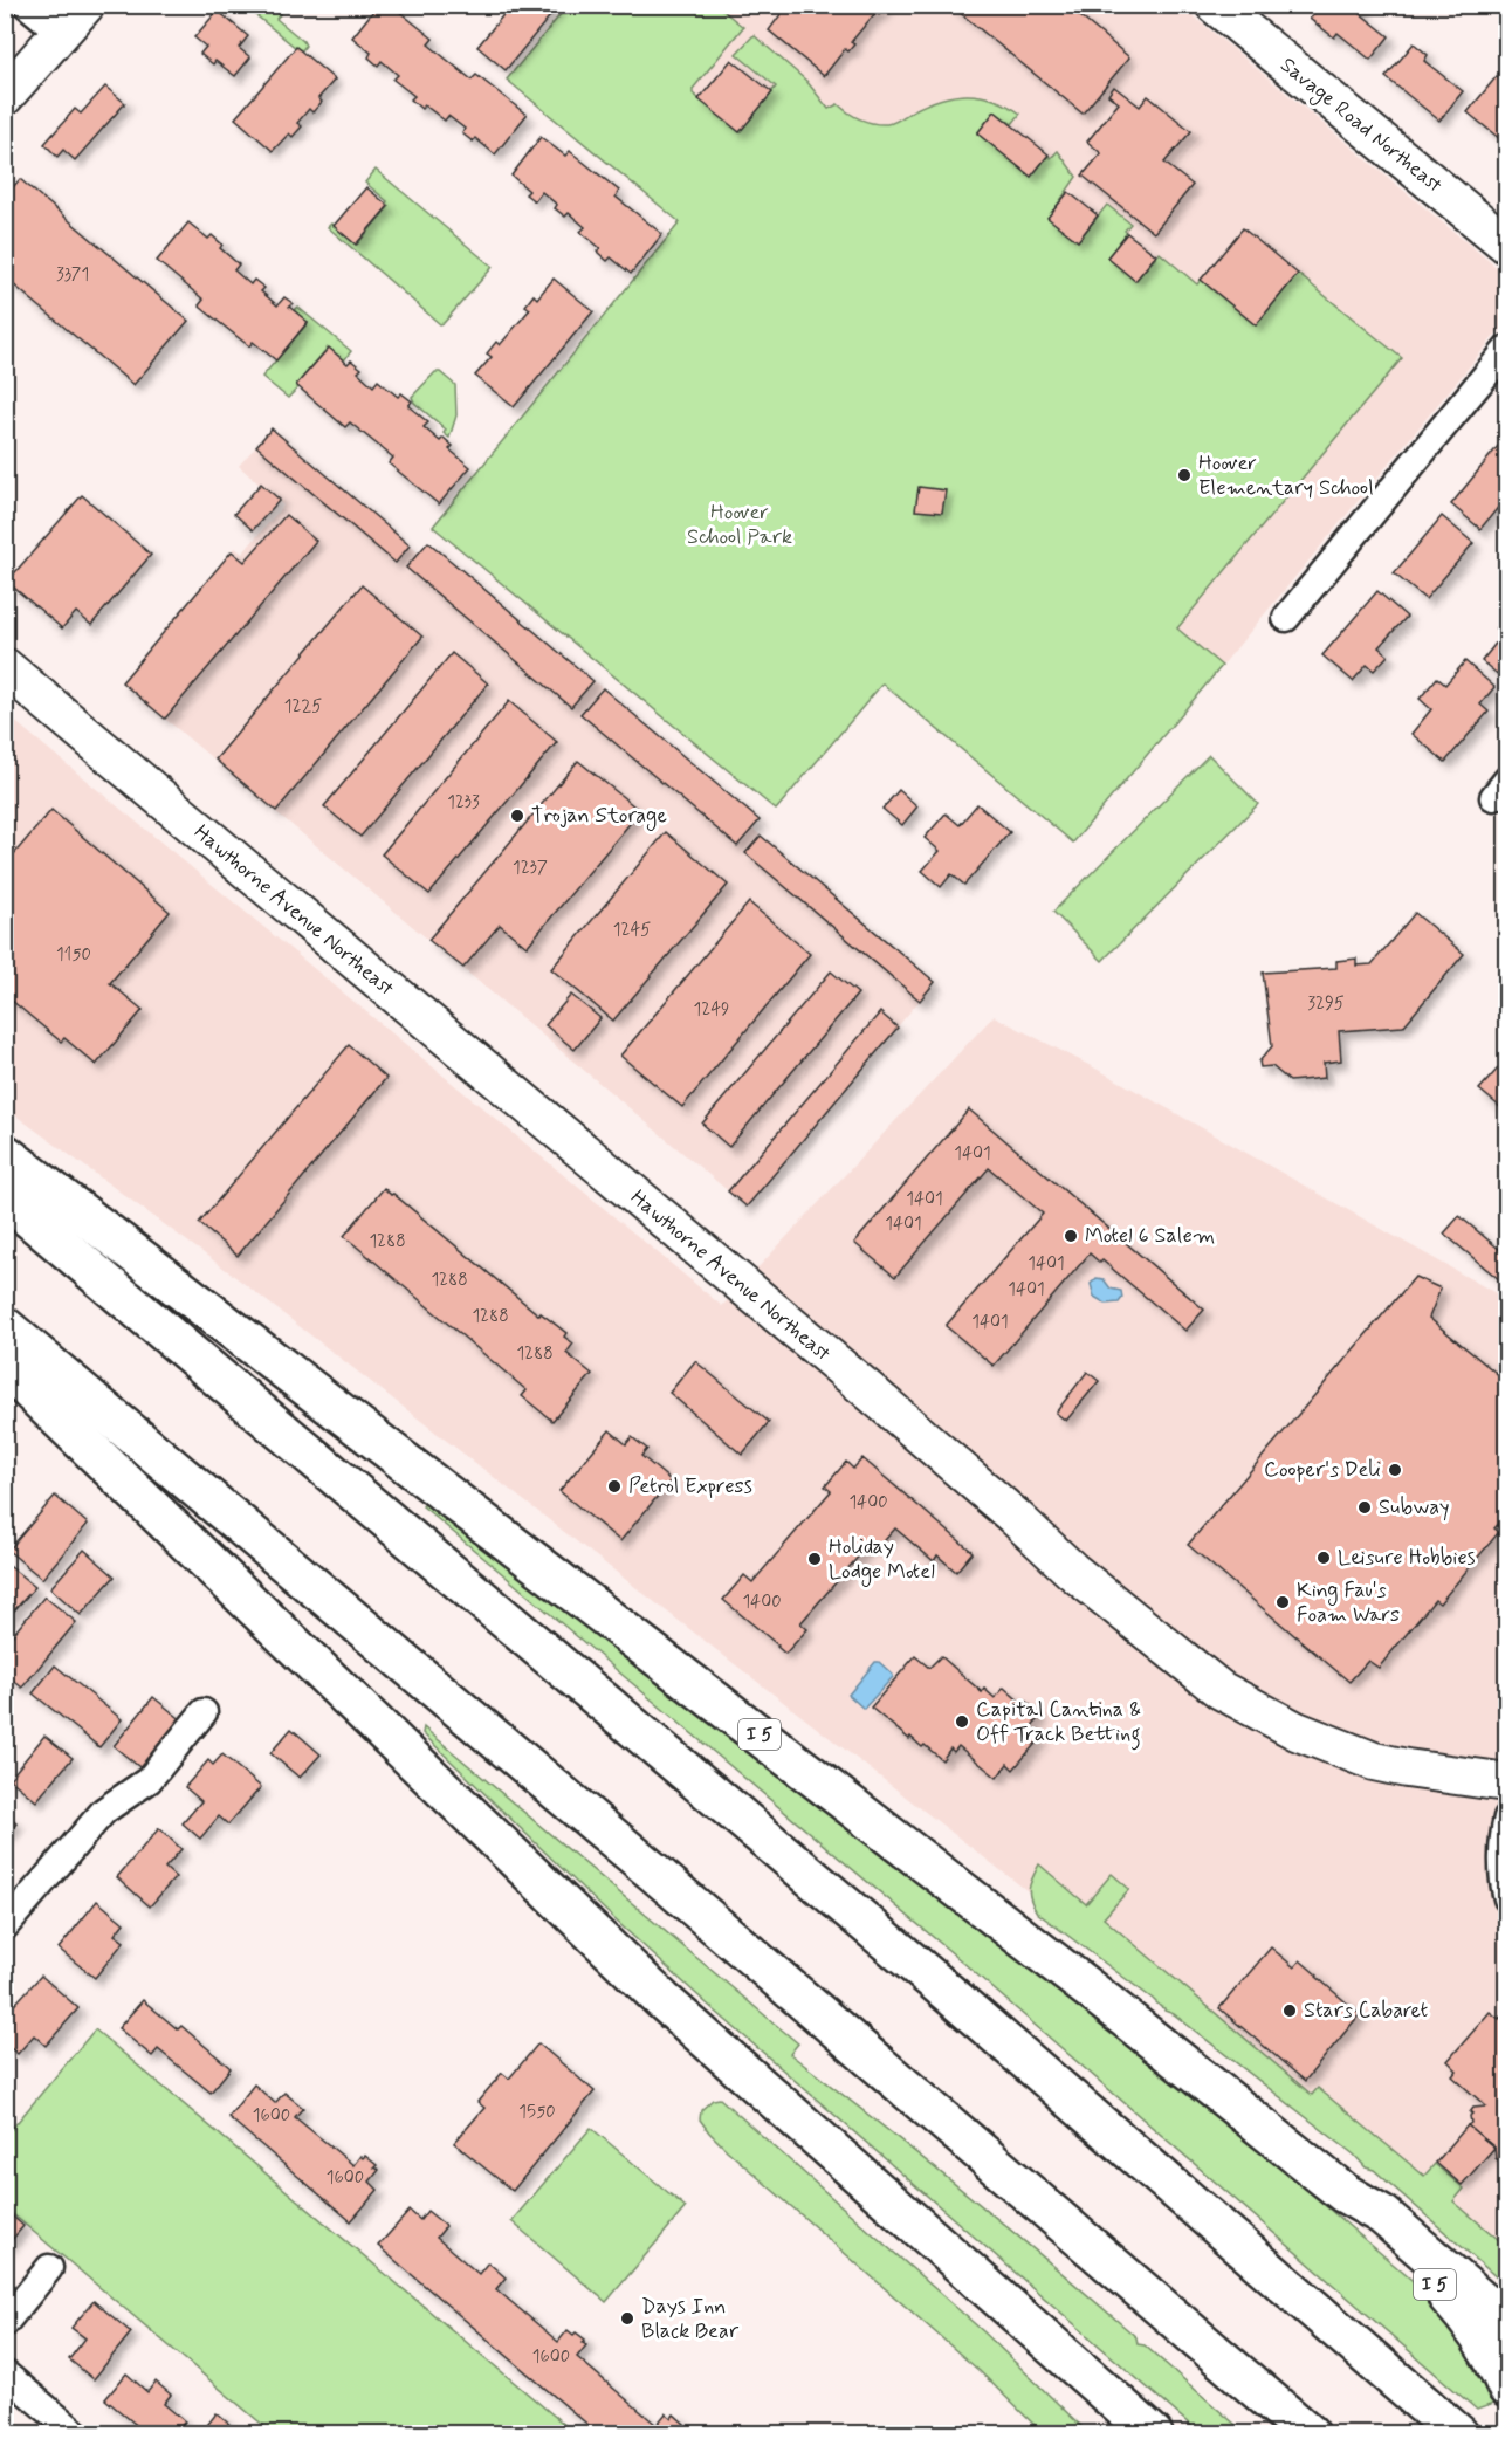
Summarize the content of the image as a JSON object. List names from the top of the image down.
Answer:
{
  "streets": {
    "highway": ["I 5"],
    "main road": ["Savage Road Northeast", "Hawthorne Avenue Northeast"]
  },
  "parks": ["Hoover School Park"],
  "places": [
    "Hoover Elementary School",
    "Trojan Storage",
    "Motel 6 Salem",
    "Cooper's Deli",
    "Petrol Express",
    "Subway",
    "Leisure Hobbies",
    "Holiday Lodge Motel",
    "King Fau's Foam Wars",
    "Capital Cantina & Off Track Betting",
    "Stars Cabaret",
    "Days Inn Black Bear"
  ],
  "house_numbers": [
    "3371",
    "1225",
    "1233",
    "1237",
    "1245",
    "1150",
    "3295",
    "1249",
    "1401",
    "1401",
    "1401",
    "1288",
    "1401",
    "1288",
    "1401",
    "1288",
    "1401",
    "1288",
    "1400",
    "1400",
    "1550",
    "1600",
    "1600",
    "1600"
  ]
}
